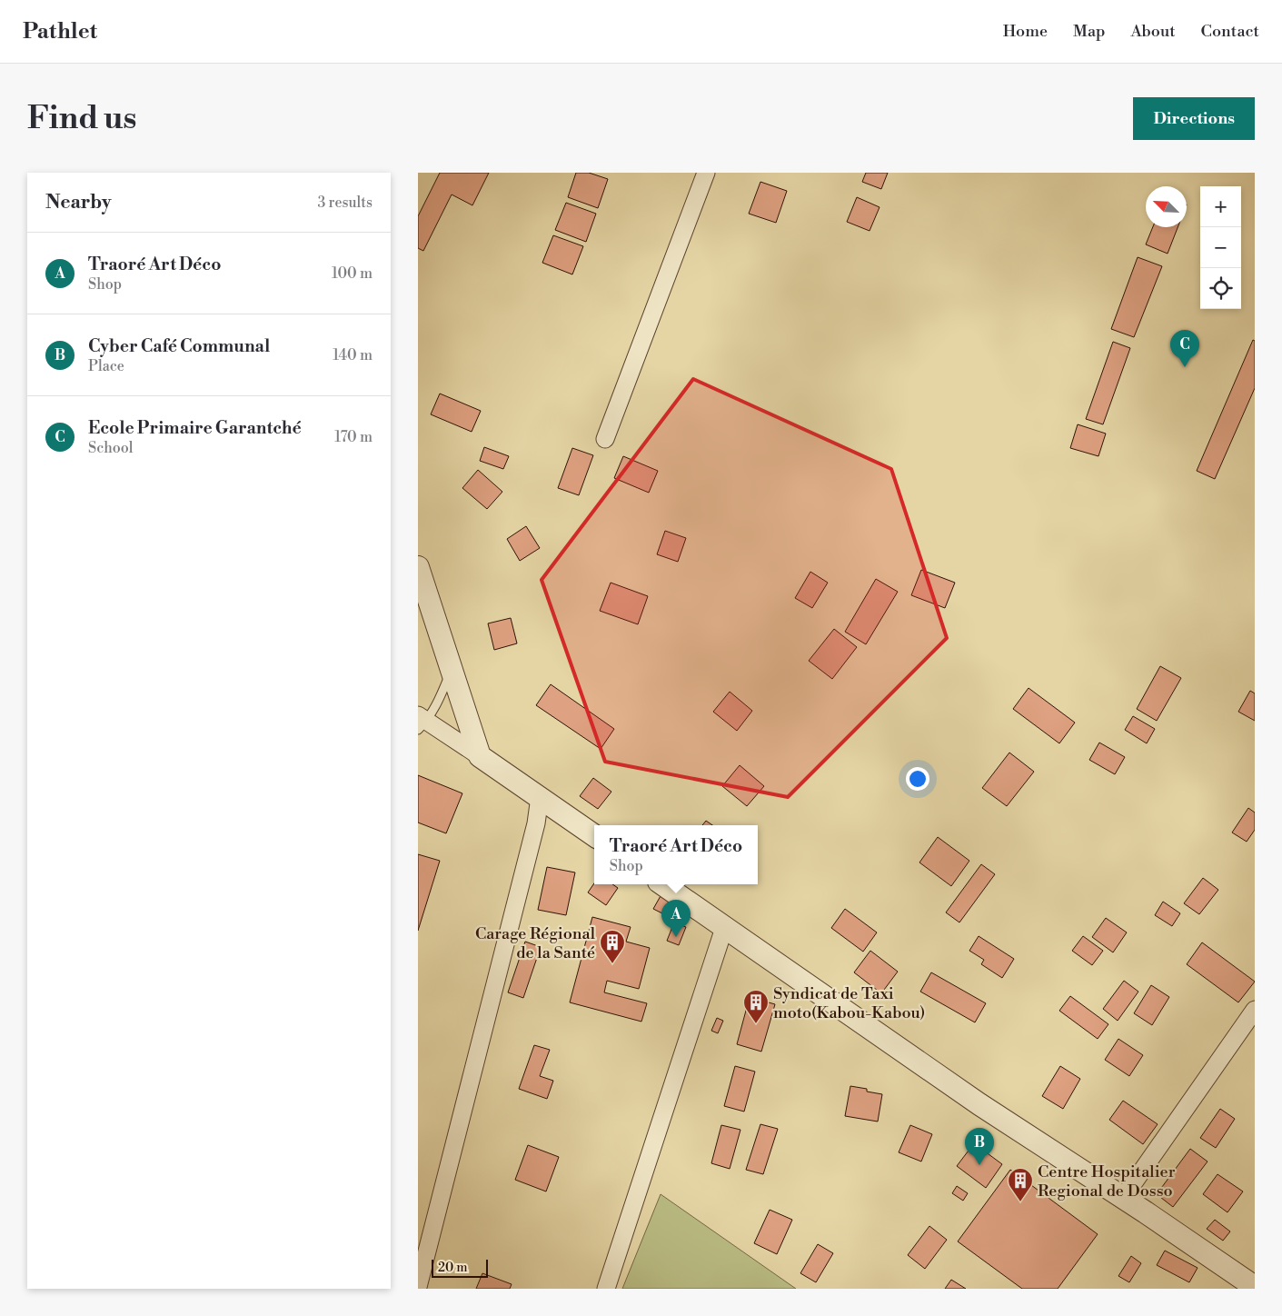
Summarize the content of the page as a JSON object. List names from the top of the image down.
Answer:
{
  "places": {
    "building": ["Carage Régional de la Santé", "Syndicat de Taxi moto(Kabou-Kabou)", "Centre Hospitalier Regional de Dosso"]
  },
  "scale_bar": "20 m",
  "north": "top left",
  "page": {
    "header": "Pathlet",
    "nav": [
      "Home",
      "Map",
      "About",
      "Contact"
    ],
    "buttons": "Directions",
    "title": "Find us",
    "heading": ["Nearby", "3 results"],
    "map_buttons": ["+", "−"],
    "list": [
      {
        "mark": "A",
        "name": "Traoré Art Déco",
        "note": "Shop",
        "value": "100 m"
      },
      {
        "mark": "B",
        "name": "Cyber Café Communal",
        "note": "Place",
        "value": "140 m"
      },
      {
        "mark": "C",
        "name": "Ecole Primaire Garantché",
        "note": "School",
        "value": "170 m"
      }
    ],
    "pins": ["C", "A", "B"],
    "popup": ["Traoré Art Déco", "Shop"],
    "scale": "20 m"
  }
}
